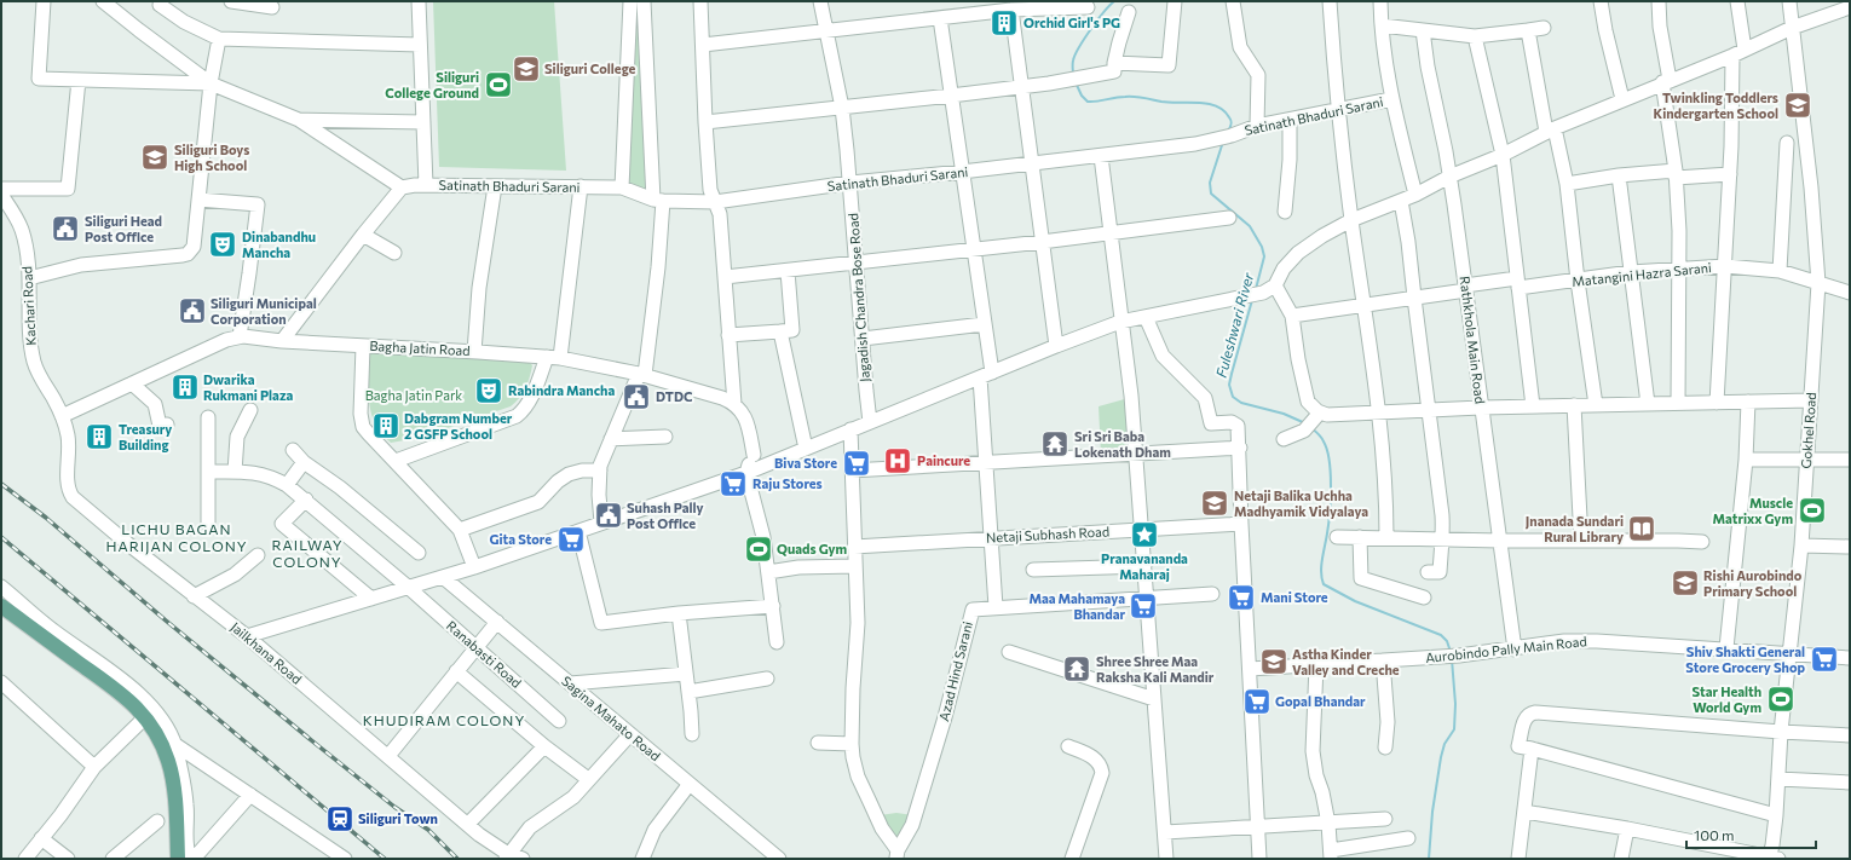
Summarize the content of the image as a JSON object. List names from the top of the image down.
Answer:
{
  "streets": {
    "street": [
      "Satinath Bhaduri Sarani",
      "Matangini Hazra Sarani",
      "Jagadish Chandra Bose Road",
      "Kachari Road",
      "Rathkhola Main Road",
      "Bagha Jatin Road",
      "Gokhel Road",
      "Netaji Subhash Road",
      "Aurobindo Pally Main Road",
      "Jailkhana Road",
      "Ranabasti Road",
      "Azad Hind Sarani",
      "Sagina Mahato Road"
    ]
  },
  "crossings": [
    ["Satinath Bhaduri Sarani", "Jagadish Chandra Bose Road"],
    ["Matangini Hazra Sarani", "Rathkhola Main Road"],
    ["Matangini Hazra Sarani", "Gokhel Road"],
    ["Kachari Road", "Bagha Jatin Road"],
    ["Kachari Road", "Jailkhana Road"],
    ["Rathkhola Main Road", "Aurobindo Pally Main Road"],
    ["Bagha Jatin Road", "Jailkhana Road"],
    ["Gokhel Road", "Aurobindo Pally Main Road"]
  ],
  "districts": ["LICHU BAGAN HARIJAN COLONY", "RAILWAY COLONY", "KHUDIRAM COLONY"],
  "water": ["Fuleshwari River"],
  "parks": ["Bagha Jatin Park"],
  "places": {
    "building": [
      "Orchid Girl's PG",
      "Dwarika Rukmani Plaza",
      "Dabgram Number 2 GSFP School",
      "Treasury Building"
    ],
    "school or university": [
      "Siliguri College",
      "Twinkling Toddlers Kindergarten School",
      "Siliguri Boys High School",
      "Netaji Balika Uchha Madhyamik Vidyalaya",
      "Rishi Aurobindo Primary School",
      "Astha Kinder Valley and Creche"
    ],
    "sports": [
      "Siliguri College Ground",
      "Muscle Matrixx Gym",
      "Quads Gym",
      "Star Health World Gym"
    ],
    "public building": [
      "Siliguri Head Post Office",
      "Siliguri Municipal Corporation",
      "DTDC",
      "Suhash Pally Post Office"
    ],
    "theatre": ["Dinabandhu Mancha", "Rabindra Mancha"],
    "temple": ["Sri Sri Baba Lokenath Dham", "Shree Shree Maa Raksha Kali Mandir"],
    "hospital": ["Paincure"],
    "supermarket": [
      "Biva Store",
      "Raju Stores",
      "Gita Store",
      "Mani Store",
      "Maa Mahamaya Bhandar",
      "Shiv Shakti General Store Grocery Shop",
      "Gopal Bhandar"
    ],
    "library": ["Jnanada Sundari Rural Library"],
    "place": ["Pranavananda Maharaj"],
    "station": ["Siliguri Town"]
  },
  "scale_bar": "100 m"
}
